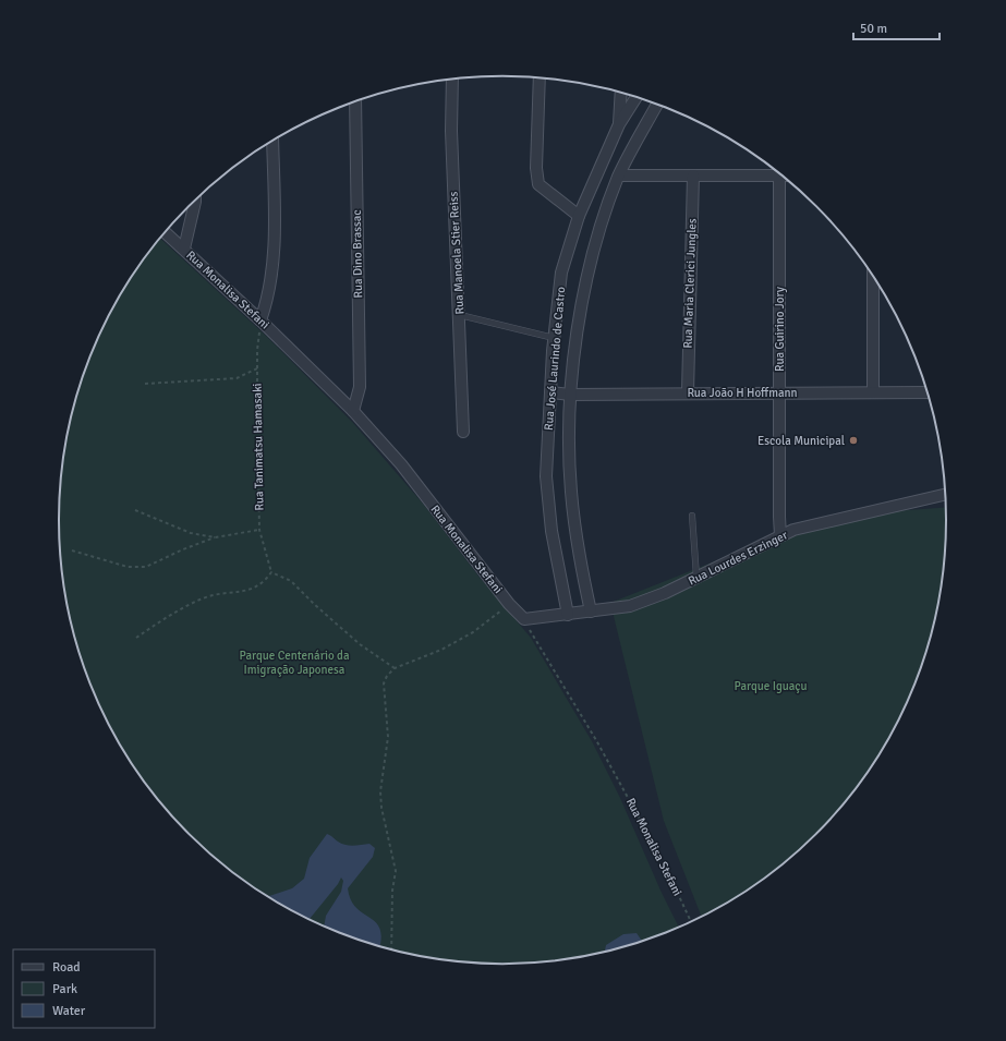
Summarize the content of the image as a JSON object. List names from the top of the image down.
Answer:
{
  "streets": {
    "street": [
      "Rua Manoela Stier Reiss",
      "Rua Dino Brassac",
      "Rua Maria Clerici Jungles",
      "Rua Monalisa Stefani",
      "Rua Guirino Jory",
      "Rua José Laurindo de Castro",
      "Rua João H Hoffmann",
      "Rua Lourdes Erzinger"
    ],
    "path": ["Rua Tanimatsu Hamasaki"]
  },
  "crossings": [
    ["Rua Dino Brassac", "Rua Monalisa Stefani"],
    ["Rua Maria Clerici Jungles", "Rua João H Hoffmann"],
    ["Rua Monalisa Stefani", "Rua Tanimatsu Hamasaki"],
    ["Rua Monalisa Stefani", "Rua Lourdes Erzinger"],
    ["Rua Guirino Jory", "Rua João H Hoffmann"],
    ["Rua Guirino Jory", "Rua Lourdes Erzinger"],
    ["Rua José Laurindo de Castro", "Rua João H Hoffmann"],
    ["Rua José Laurindo de Castro", "Rua Lourdes Erzinger"]
  ],
  "parks": ["Parque Centenário da Imigração Japonesa", "Parque Iguaçu"],
  "places": ["Escola Municipal"],
  "legend": ["Road", "Park", "Water"],
  "scale_bar": "50 m"
}
